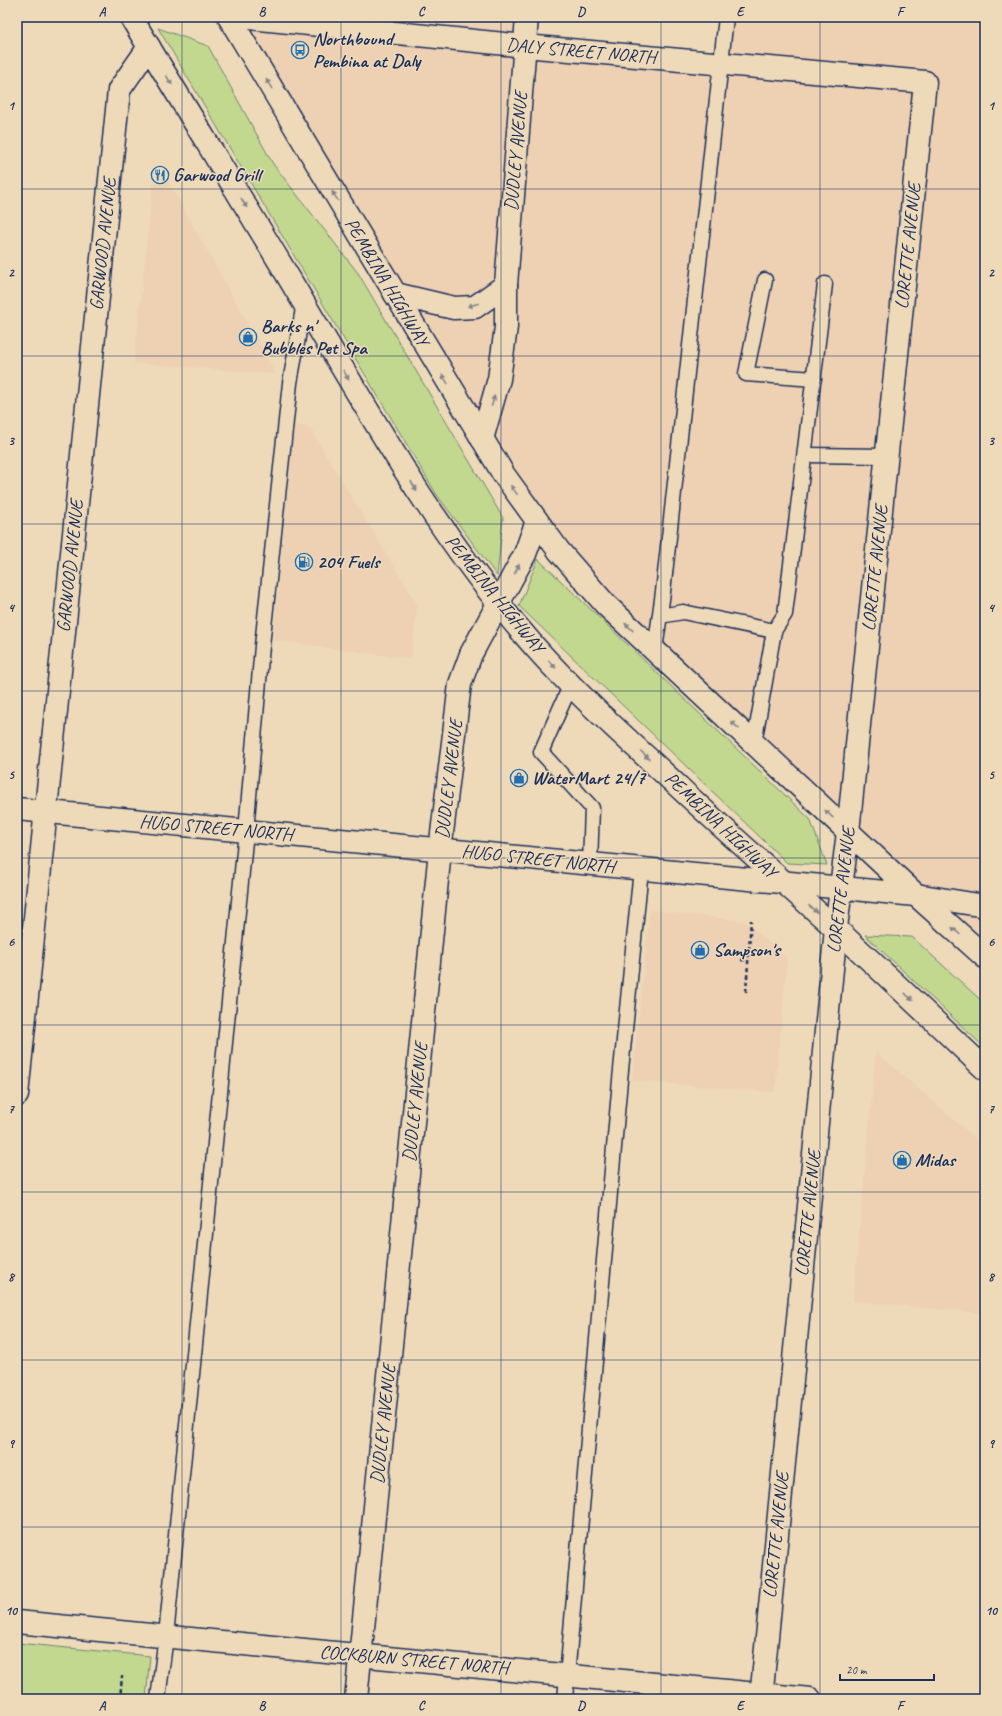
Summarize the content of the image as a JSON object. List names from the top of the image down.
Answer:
{
  "streets": {
    "street": [
      "DALY STREET NORTH",
      "DUDLEY AVENUE",
      "GARWOOD AVENUE",
      "LORETTE AVENUE",
      "PEMBINA HIGHWAY",
      "HUGO STREET NORTH",
      "COCKBURN STREET NORTH"
    ]
  },
  "crossings": [
    ["DALY STREET NORTH", "DUDLEY AVENUE"],
    ["DALY STREET NORTH", "LORETTE AVENUE"],
    ["DUDLEY AVENUE", "PEMBINA HIGHWAY"],
    ["DUDLEY AVENUE", "HUGO STREET NORTH"],
    ["DUDLEY AVENUE", "COCKBURN STREET NORTH"],
    ["GARWOOD AVENUE", "PEMBINA HIGHWAY"],
    ["GARWOOD AVENUE", "HUGO STREET NORTH"],
    ["LORETTE AVENUE", "PEMBINA HIGHWAY"],
    ["LORETTE AVENUE", "HUGO STREET NORTH"],
    ["LORETTE AVENUE", "COCKBURN STREET NORTH"],
    ["PEMBINA HIGHWAY", "HUGO STREET NORTH"]
  ],
  "places": {
    "bus stop": ["Northbound Pembina at Daly"],
    "restaurant": ["Garwood Grill"],
    "shop": [
      "Barks n' Bubbles Pet Spa",
      "WaterMart 24/7",
      "Sampson's",
      "Midas"
    ],
    "fuel station": ["204 Fuels"]
  },
  "scale_bar": "20 m",
  "grid": {
    "columns": [
      "A",
      "B",
      "C",
      "D",
      "E",
      "F"
    ],
    "rows": [
      "1",
      "2",
      "3",
      "4",
      "5",
      "6",
      "7",
      "8",
      "9",
      "10"
    ]
  }
}
